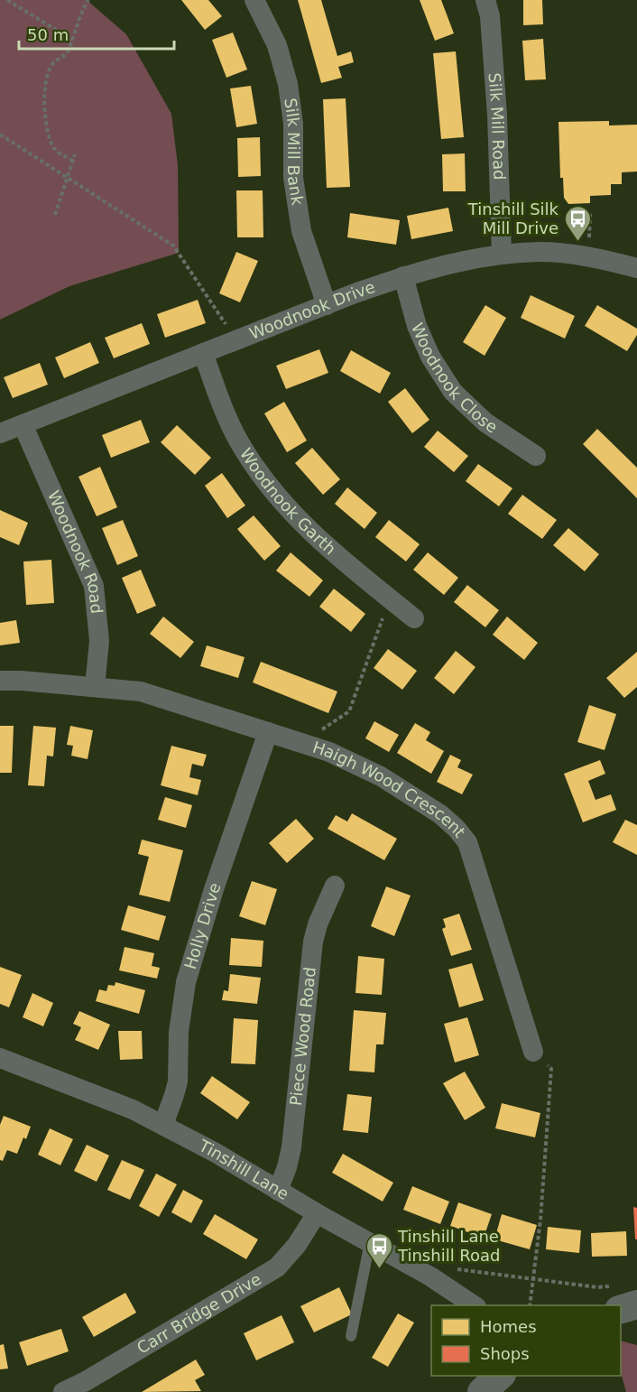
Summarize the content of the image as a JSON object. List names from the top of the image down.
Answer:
{
  "streets": {
    "street": [
      "Silk Mill Road",
      "Silk Mill Bank",
      "Woodnook Drive",
      "Woodnook Close",
      "Woodnook Garth",
      "Woodnook Road",
      "Haigh Wood Crescent",
      "Holly Drive",
      "Piece Wood Road",
      "Tinshill Lane",
      "Carr Bridge Drive"
    ]
  },
  "crossings": [
    ["Silk Mill Road", "Woodnook Drive"],
    ["Silk Mill Bank", "Woodnook Drive"],
    ["Woodnook Drive", "Woodnook Close"],
    ["Woodnook Drive", "Woodnook Garth"],
    ["Woodnook Drive", "Woodnook Road"],
    ["Woodnook Road", "Haigh Wood Crescent"],
    ["Haigh Wood Crescent", "Holly Drive"],
    ["Holly Drive", "Tinshill Lane"],
    ["Piece Wood Road", "Tinshill Lane"],
    ["Tinshill Lane", "Carr Bridge Drive"]
  ],
  "places": {
    "bus stop": ["Tinshill Silk Mill Drive", "Tinshill Lane Tinshill Road"]
  },
  "legend": ["Homes", "Shops"],
  "scale_bar": "50 m"
}
